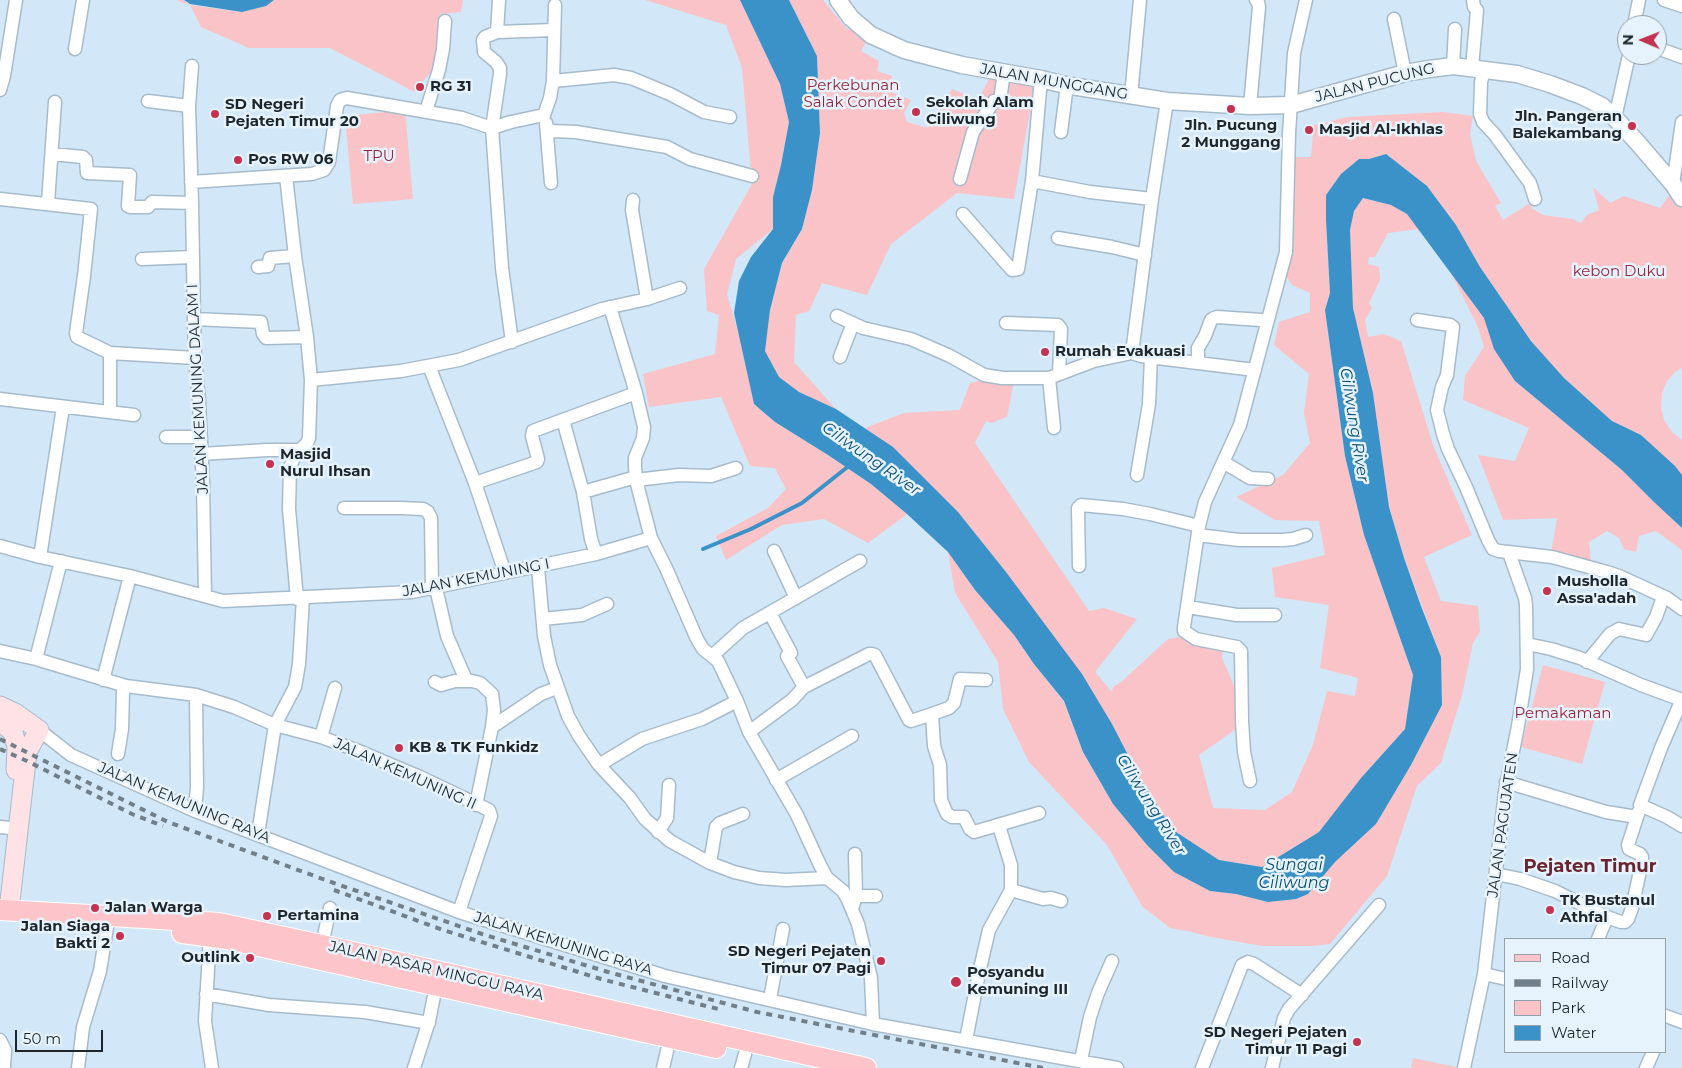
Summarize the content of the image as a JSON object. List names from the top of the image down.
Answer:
{
  "streets": {
    "main road": ["JALAN PASAR MINGGU RAYA"],
    "street": [
      "JALAN MUNGGANG",
      "JALAN PUCUNG",
      "JALAN KEMUNING DALAM I",
      "JALAN KEMUNING I",
      "JALAN KEMUNING II",
      "JALAN KEMUNING RAYA",
      "JALAN PAGUJATEN"
    ]
  },
  "crossings": [
    ["JALAN MUNGGANG", "JALAN PUCUNG"],
    ["JALAN KEMUNING DALAM I", "JALAN KEMUNING I"],
    ["JALAN KEMUNING II", "JALAN KEMUNING RAYA"]
  ],
  "districts": ["Pejaten Timur"],
  "water": ["Ciliwung River", "Sungai Ciliwung"],
  "parks": [
    "Perkebunan Salak Condet",
    "TPU",
    "kebon Duku",
    "Pemakaman"
  ],
  "places": [
    "RG 31",
    "Jln. Pucung 2 Munggang",
    "Sekolah Alam Ciliwung",
    "SD Negeri Pejaten Timur 20",
    "Jln. Pangeran Balekambang",
    "Masjid Al-Ikhlas",
    "Pos RW 06",
    "Rumah Evakuasi",
    "Masjid Nurul Ihsan",
    "Musholla Assa'adah",
    "KB & TK Funkidz",
    "Jalan Warga",
    "TK Bustanul Athfal",
    "Pertamina",
    "Jalan Siaga Bakti 2",
    "Outlink",
    "SD Negeri Pejaten Timur 07 Pagi",
    "Posyandu Kemuning III",
    "SD Negeri Pejaten Timur 11 Pagi"
  ],
  "legend": [
    "Road",
    "Railway",
    "Park",
    "Water"
  ],
  "scale_bar": "50 m",
  "north": "left"
}
